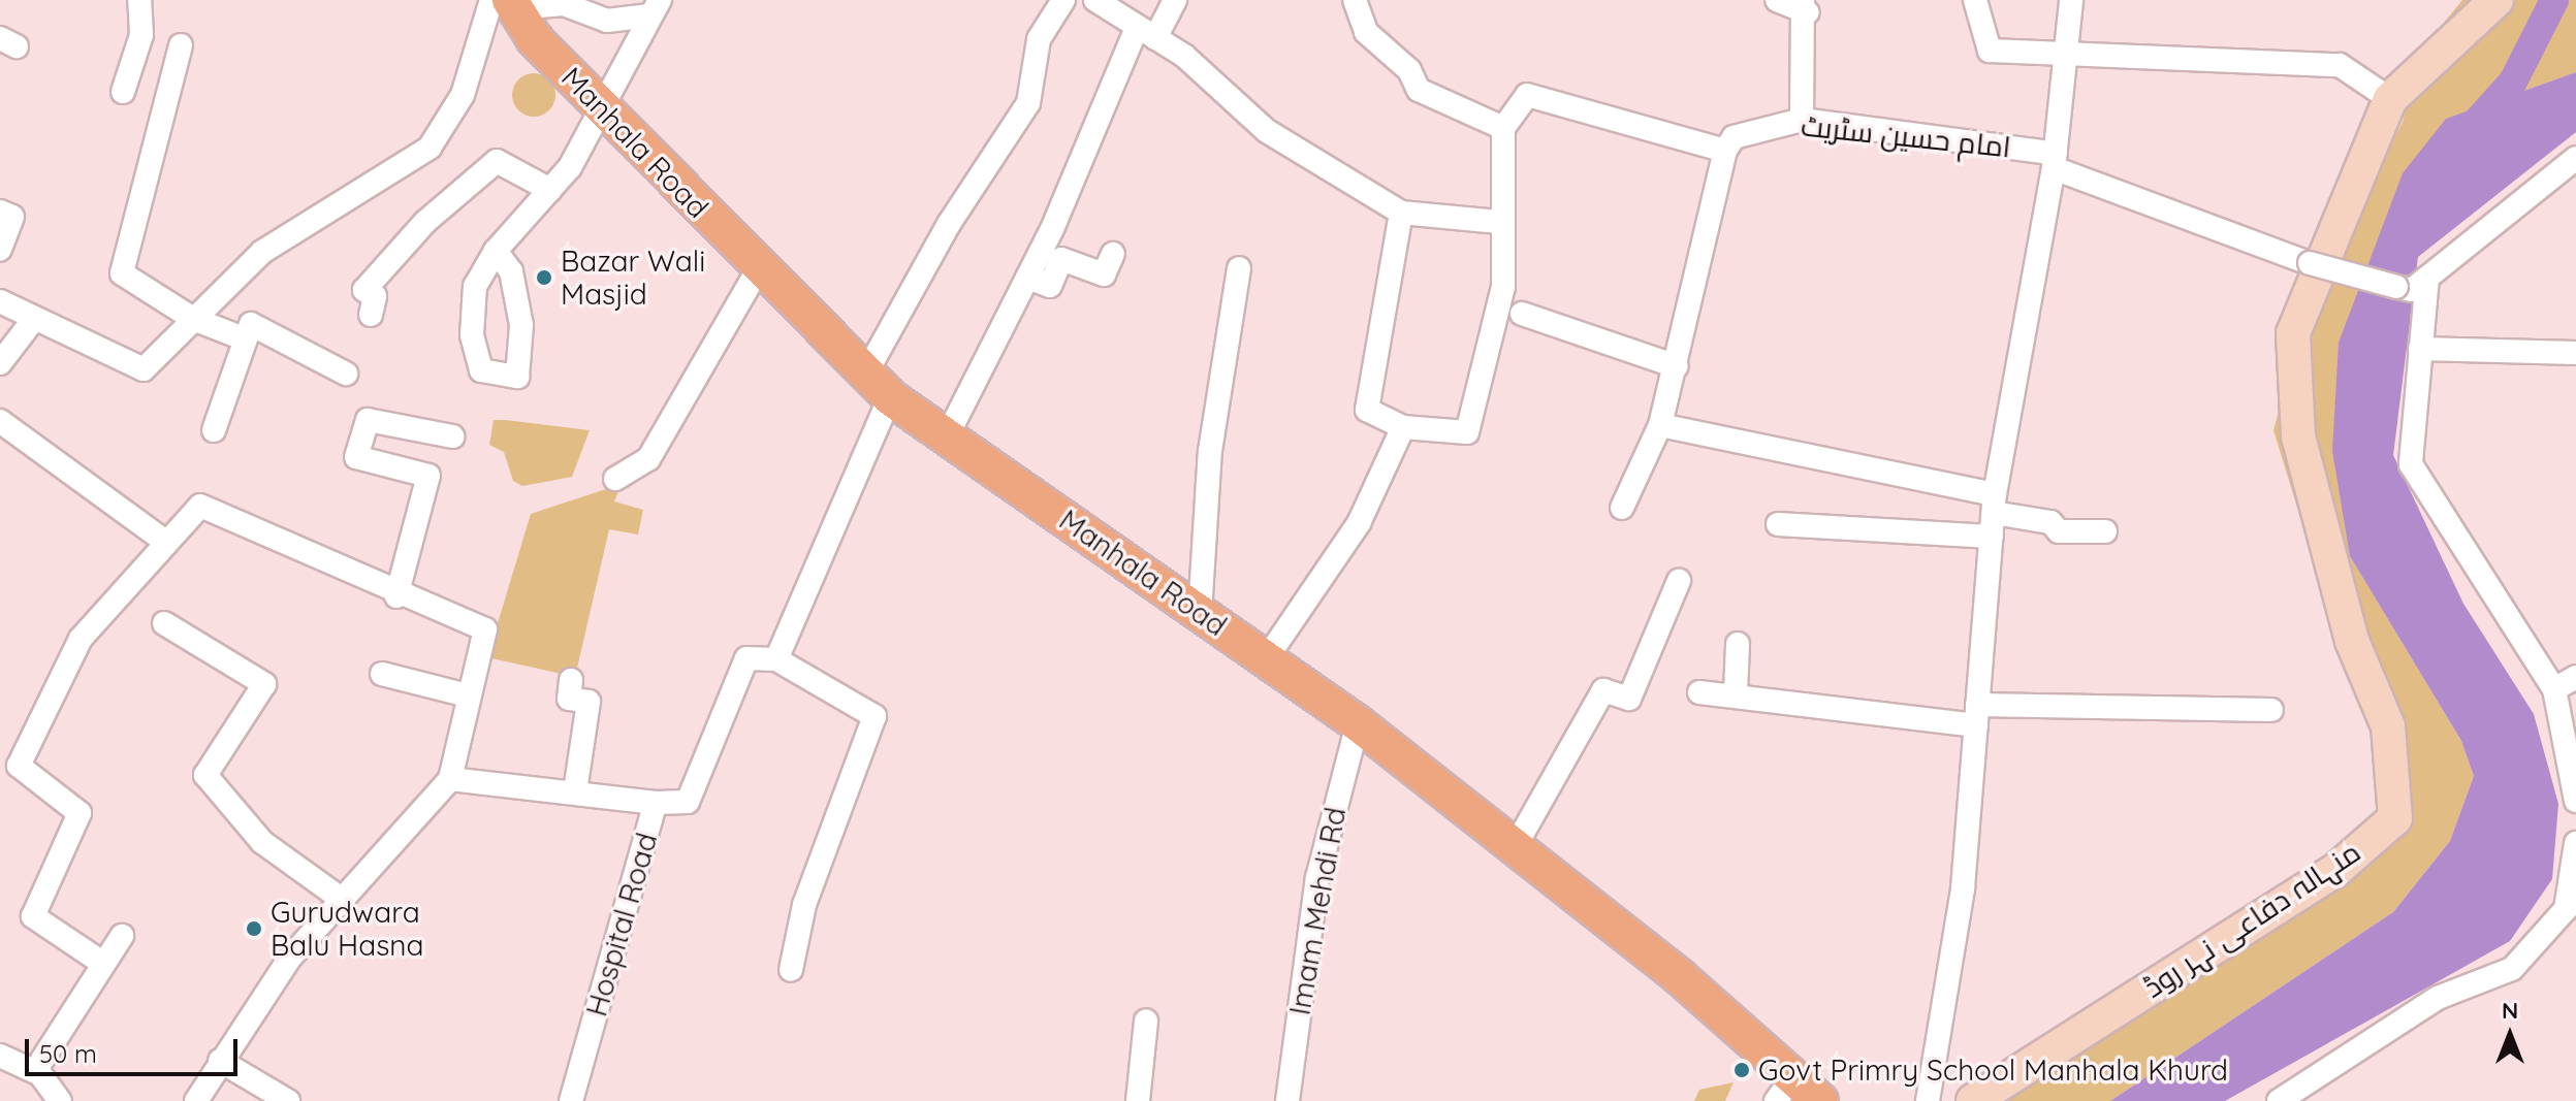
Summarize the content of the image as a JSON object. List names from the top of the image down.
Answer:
{
  "streets": {
    "main road": ["Manhala Road"],
    "street": [
      "امام حسین سٹریٹ",
      "Imam Mehdi Rd",
      "منہالہ دفاعی نہر روڈ",
      "Hospital Road"
    ]
  },
  "crossings": [
    ["Manhala Road", "Imam Mehdi Rd"]
  ],
  "places": ["Bazar Wali Masjid", "Gurudwara Balu Hasna", "Govt Primry School Manhala Khurd"],
  "scale_bar": "50 m",
  "north": "top"
}
